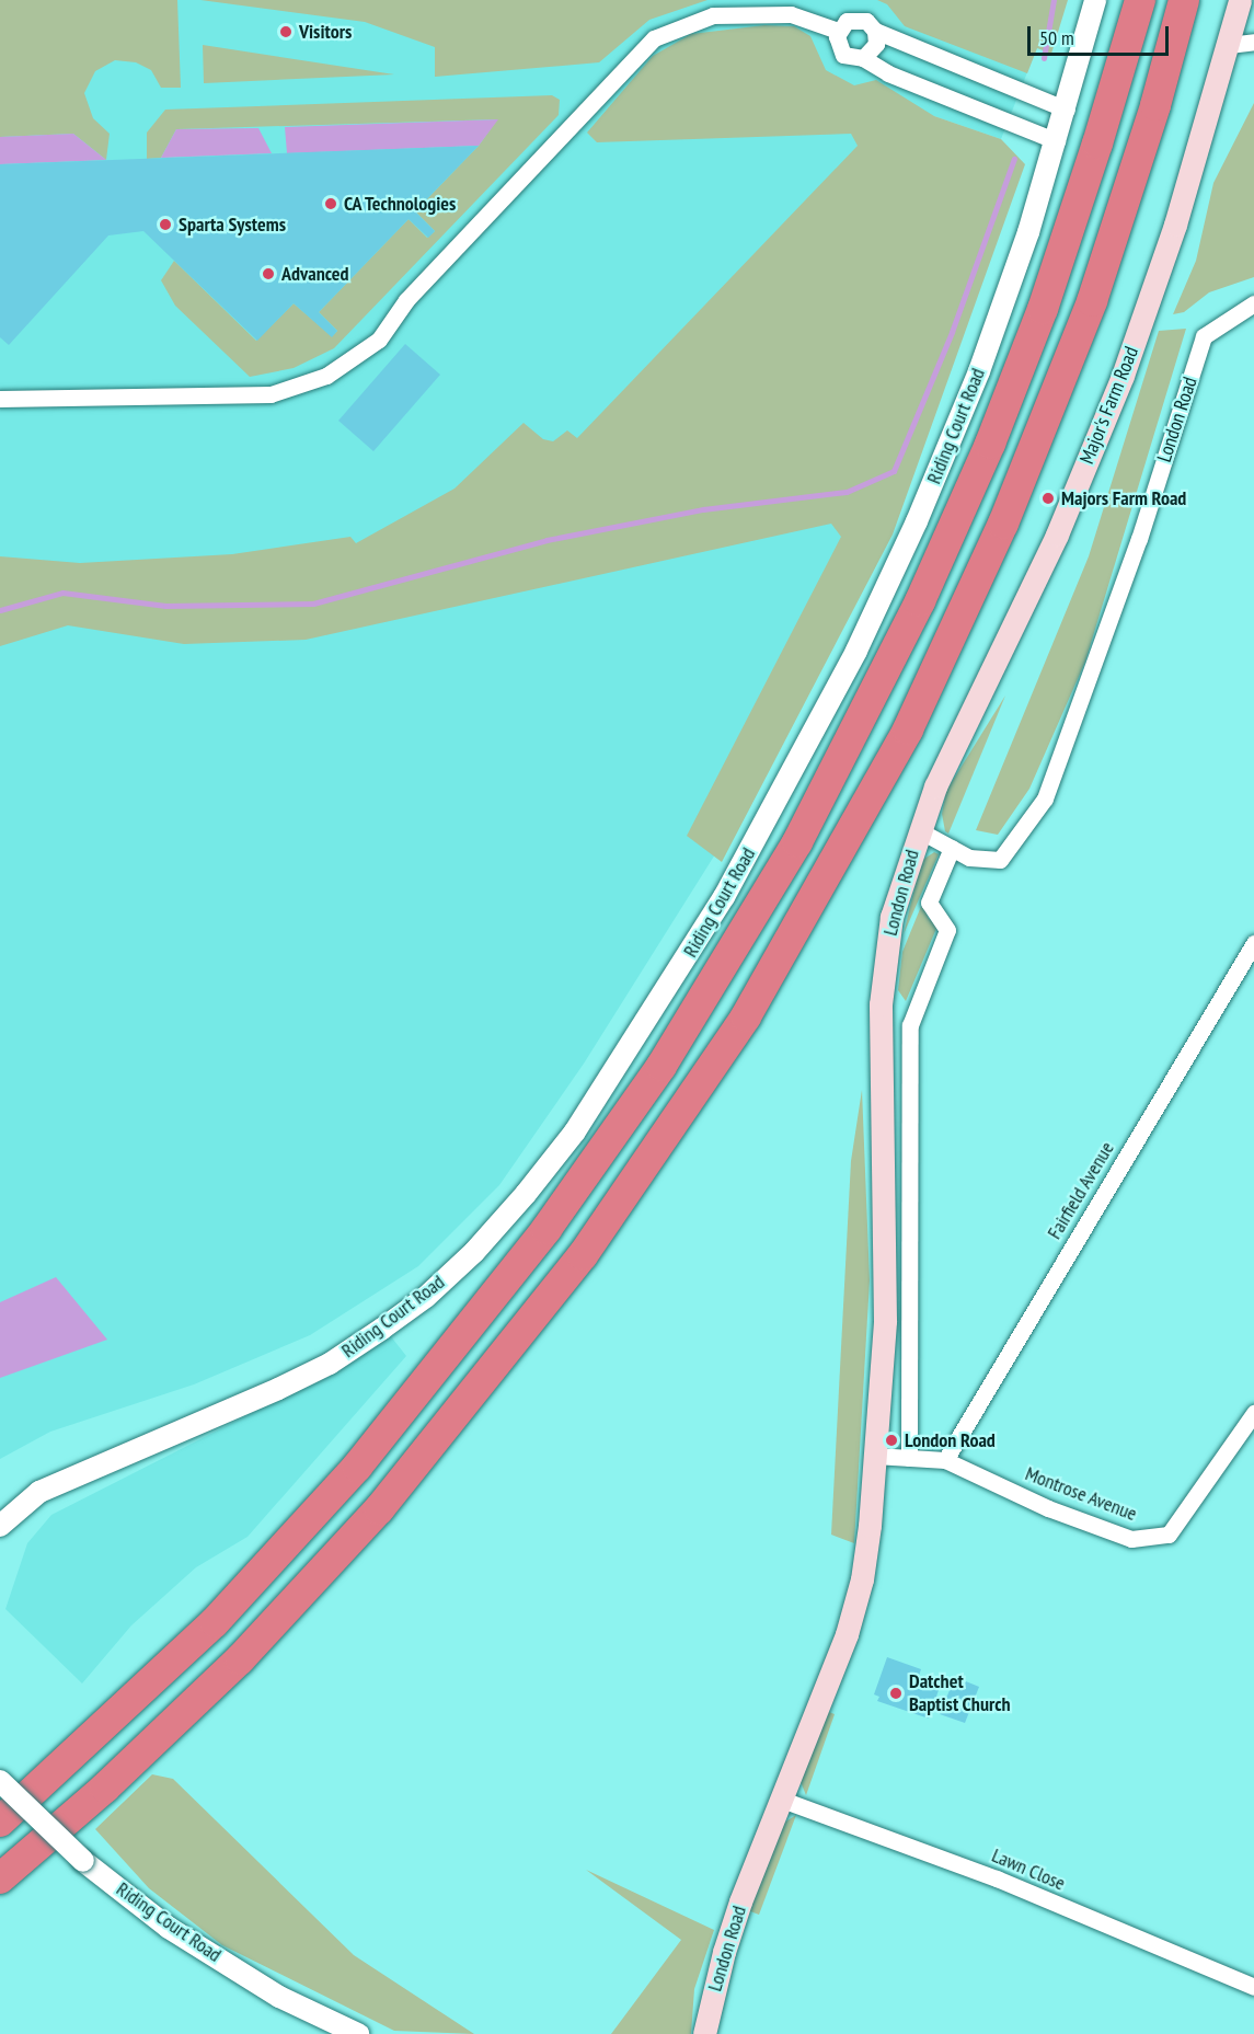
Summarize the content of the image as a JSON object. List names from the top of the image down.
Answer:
{
  "streets": {
    "main road": ["Major's Farm Road", "London Road"],
    "street": [
      "Riding Court Road",
      "Fairfield Avenue",
      "Montrose Avenue",
      "Lawn Close"
    ]
  },
  "crossings": [
    ["Major's Farm Road", "London Road"],
    ["London Road", "Montrose Avenue"],
    ["London Road", "Lawn Close"],
    ["Fairfield Avenue", "Montrose Avenue"]
  ],
  "places": [
    "Visitors",
    "CA Technologies",
    "Sparta Systems",
    "Advanced",
    "Majors Farm Road",
    "London Road",
    "Datchet Baptist Church"
  ],
  "scale_bar": "50 m"
}
